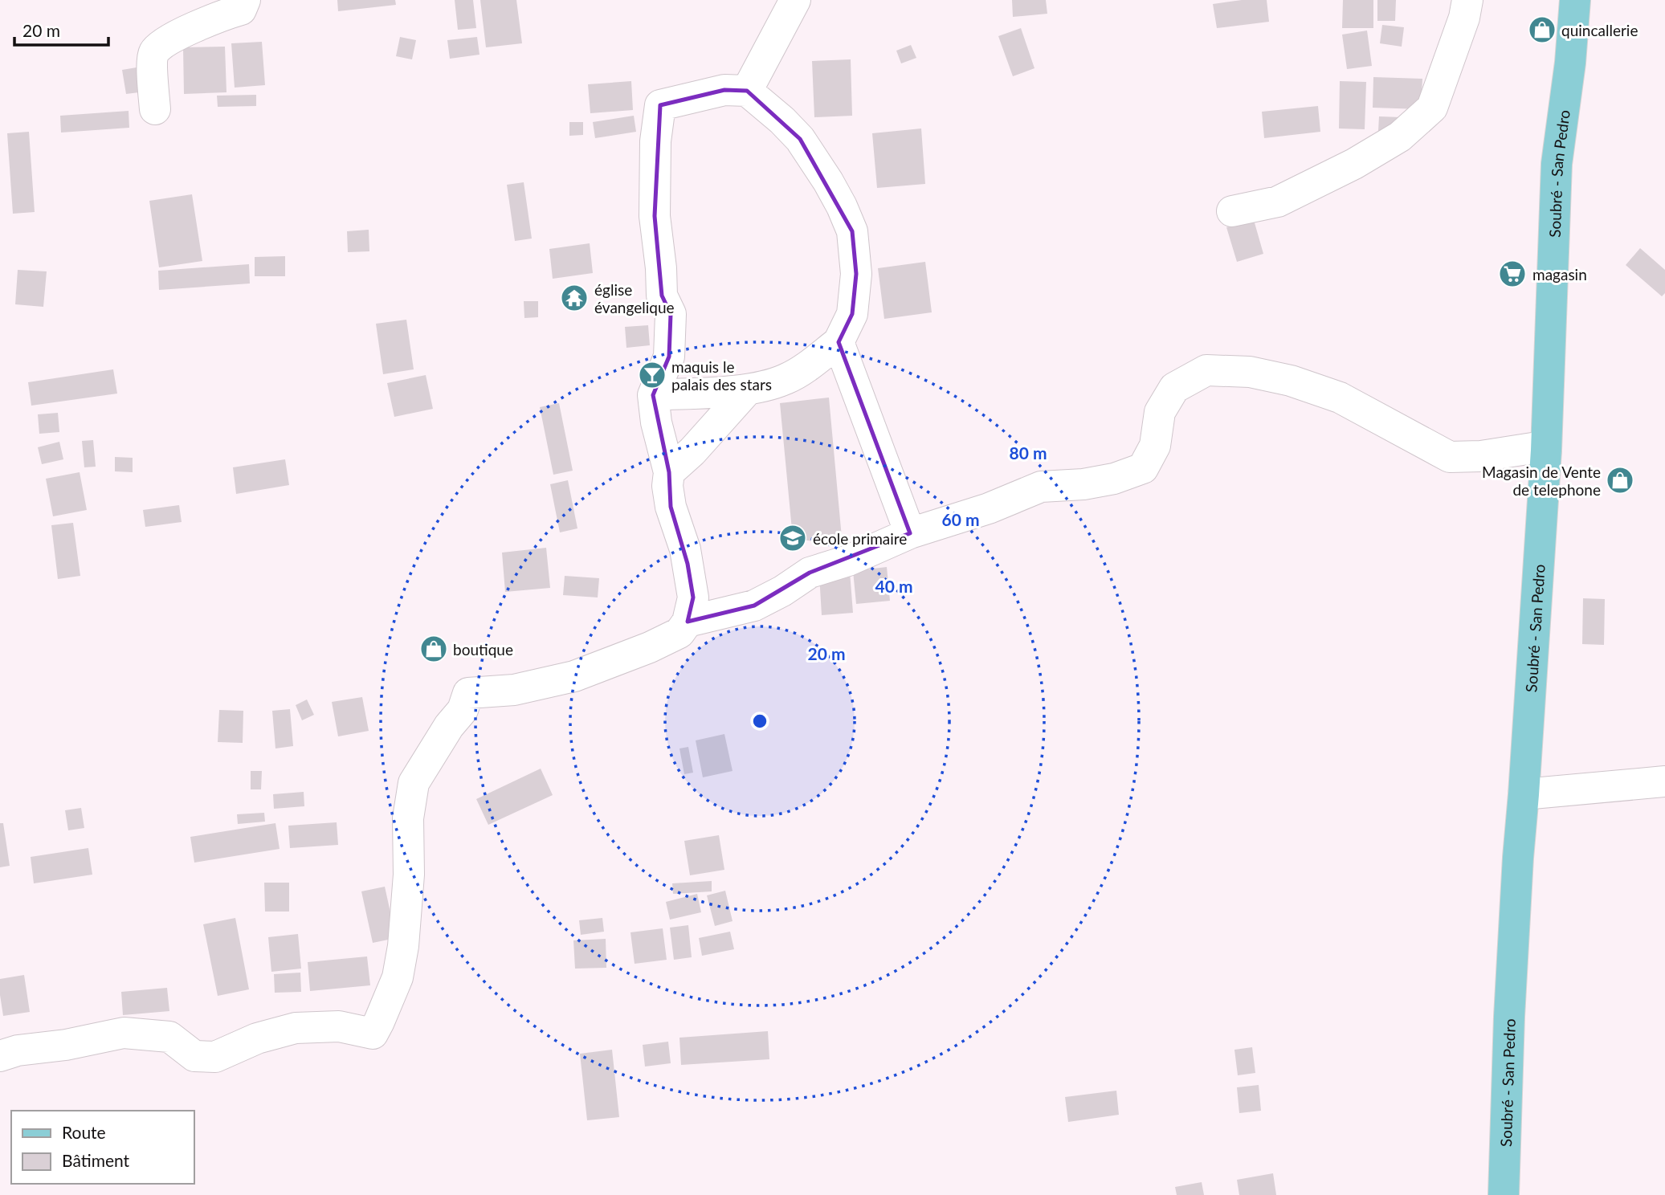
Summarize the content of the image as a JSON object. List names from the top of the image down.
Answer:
{
  "streets": {
    "main road": ["Soubré - San Pedro"]
  },
  "places": {
    "shop": ["quincallerie", "Magasin de Vente de telephone", "boutique"],
    "supermarket": ["magasin"],
    "temple": ["église évangelique"],
    "bar": ["maquis le palais des stars"],
    "school or university": ["école primaire"]
  },
  "legend": ["Route", "Bâtiment"],
  "scale_bar": "20 m",
  "rings": [
    "80 m",
    "60 m",
    "40 m",
    "20 m"
  ]
}
